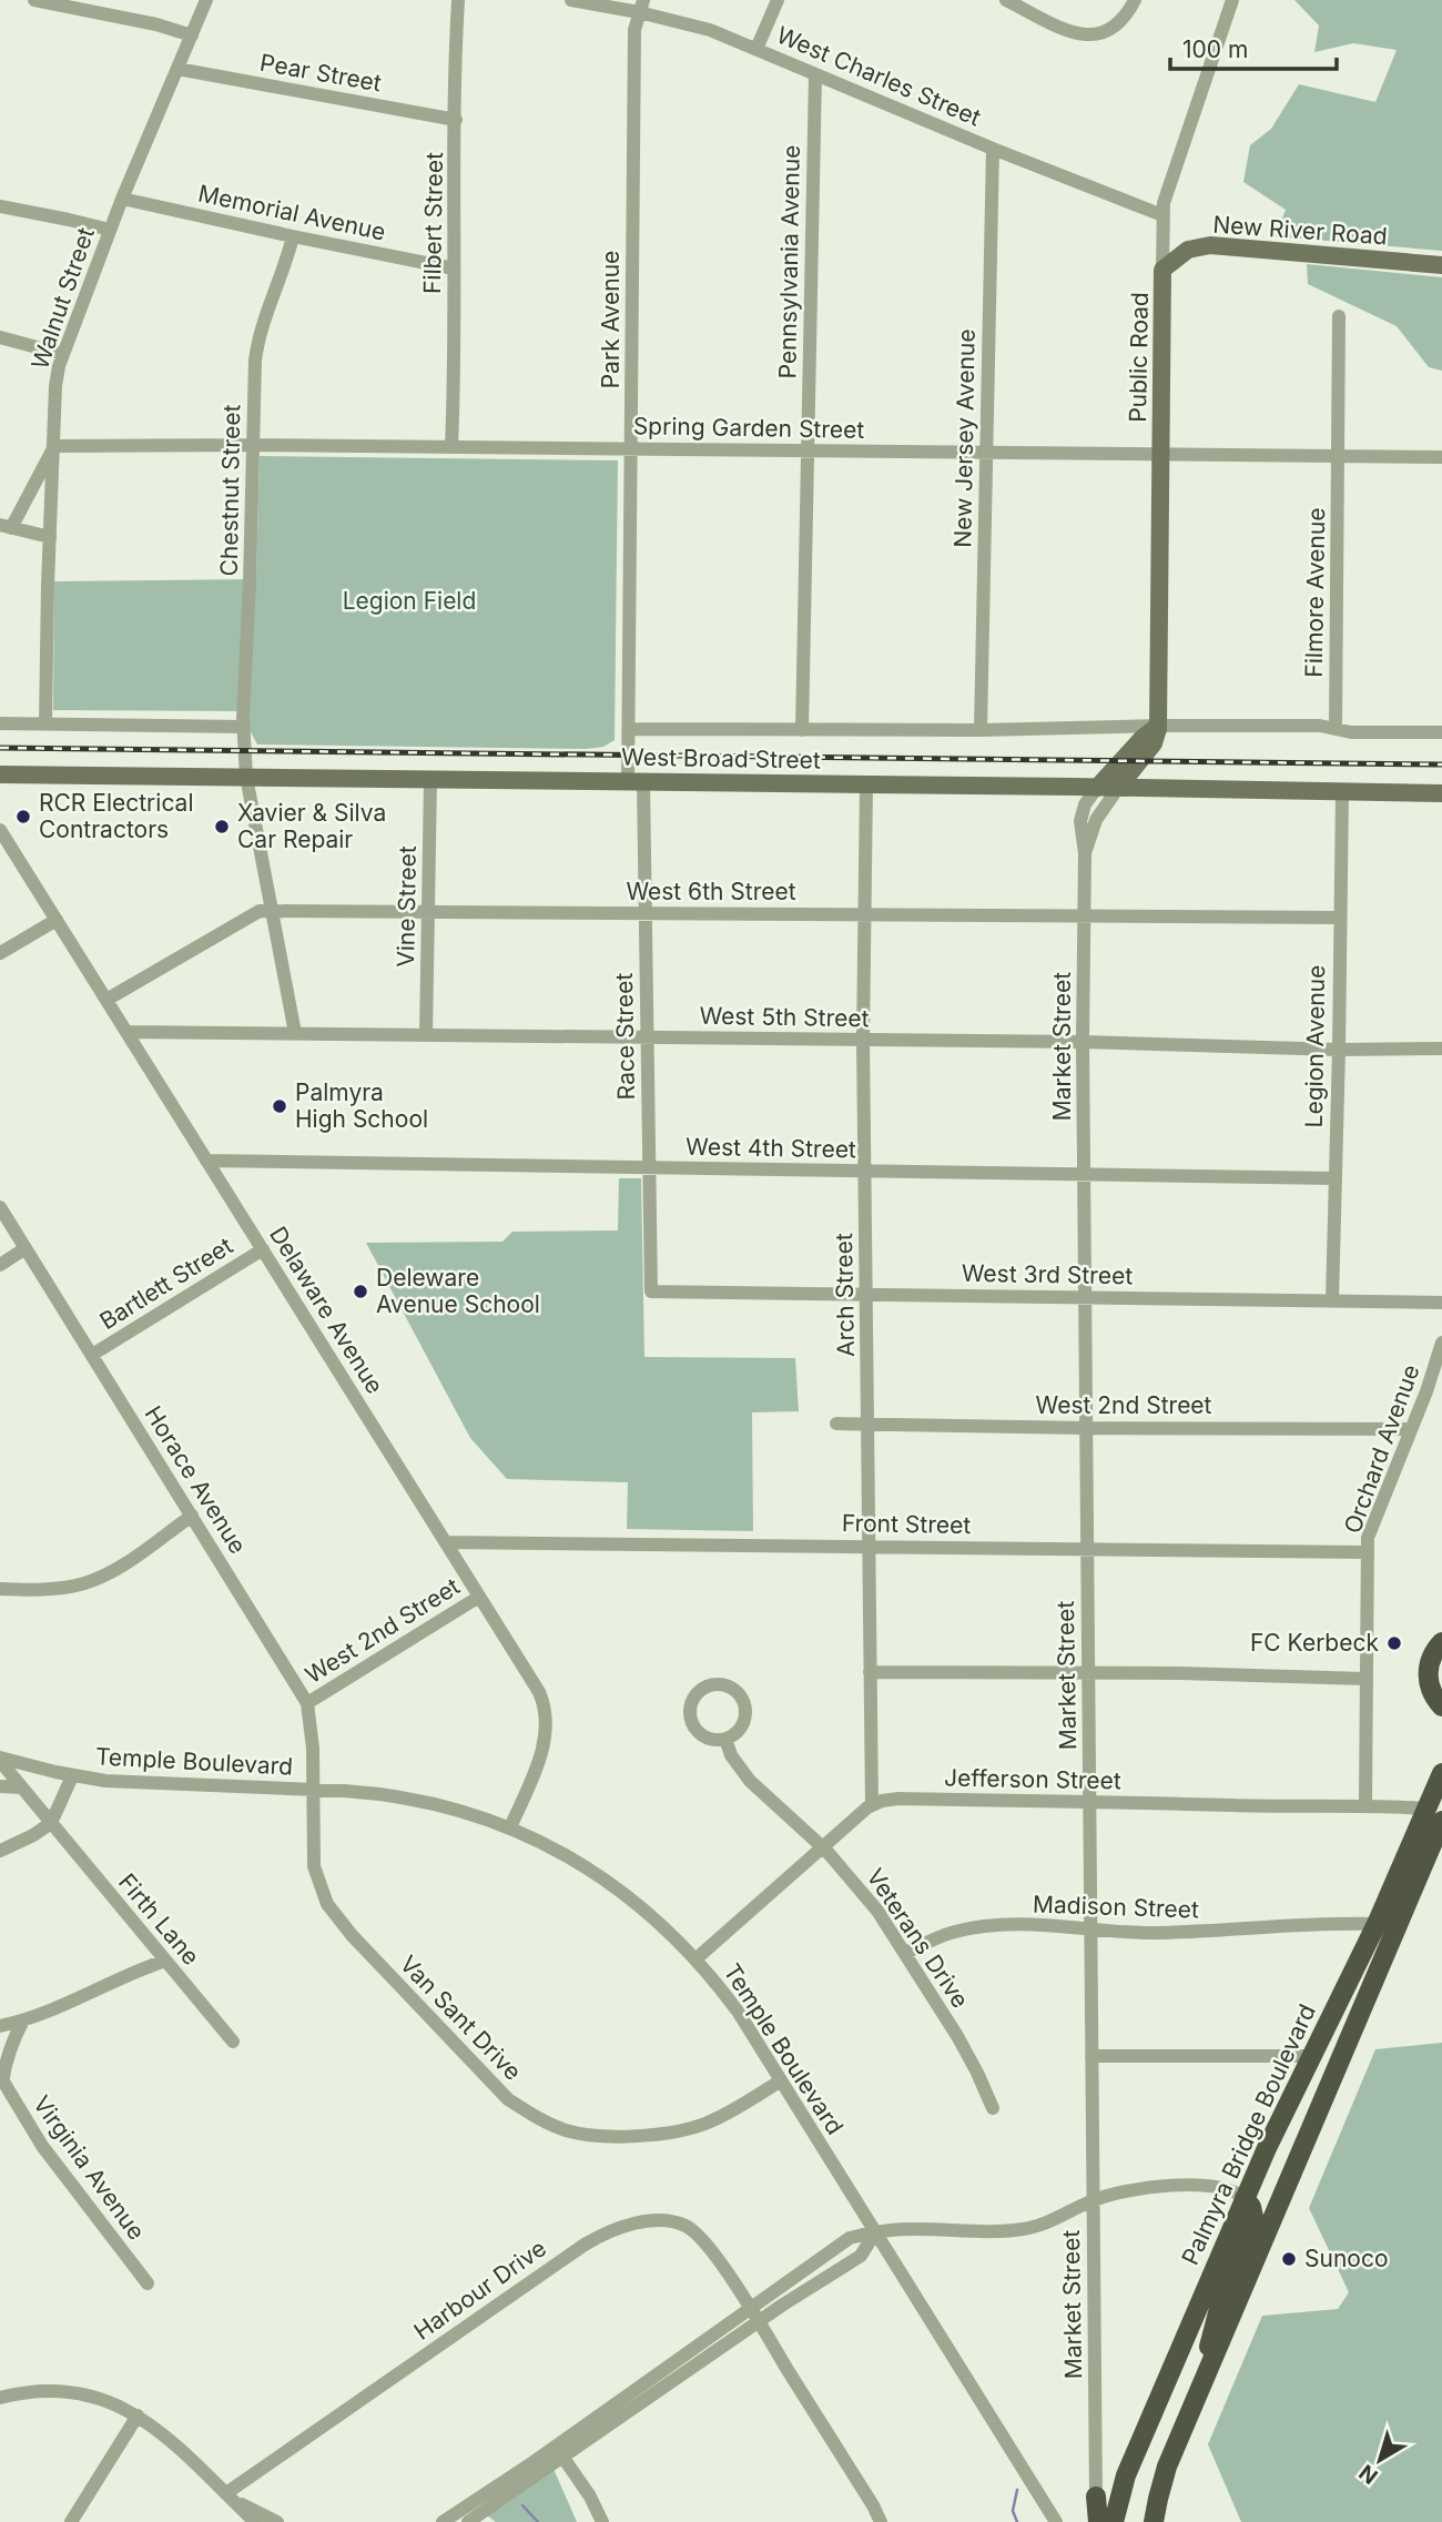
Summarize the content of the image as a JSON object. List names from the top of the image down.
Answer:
{
  "streets": {
    "highway": ["Palmyra Bridge Boulevard"],
    "main road": ["New River Road", "Public Road", "West Broad Street"],
    "street": [
      "Pear Street",
      "West Charles Street",
      "Memorial Avenue",
      "Filbert Street",
      "Pennsylvania Avenue",
      "Walnut Street",
      "Park Avenue",
      "Spring Garden Street",
      "New Jersey Avenue",
      "Chestnut Street",
      "Filmore Avenue",
      "West 6th Street",
      "Vine Street",
      "West 5th Street",
      "Race Street",
      "Market Street",
      "Legion Avenue",
      "West 4th Street",
      "West 3rd Street",
      "Bartlett Street",
      "Arch Street",
      "Delaware Avenue",
      "West 2nd Street",
      "Orchard Avenue",
      "Horace Avenue",
      "Front Street",
      "Temple Boulevard",
      "Jefferson Street",
      "Madison Street",
      "Firth Lane",
      "Veterans Drive",
      "Van Sant Drive",
      "Virginia Avenue",
      "Harbour Drive"
    ]
  },
  "crossings": [
    ["Pear Street", "Filbert Street"],
    ["Pear Street", "Walnut Street"],
    ["West Charles Street", "Pennsylvania Avenue"],
    ["West Charles Street", "Park Avenue"],
    ["West Charles Street", "Public Road"],
    ["West Charles Street", "New Jersey Avenue"],
    ["Memorial Avenue", "Filbert Street"],
    ["Memorial Avenue", "Walnut Street"],
    ["Memorial Avenue", "Chestnut Street"],
    ["Filbert Street", "Spring Garden Street"],
    ["New River Road", "Public Road"],
    ["Pennsylvania Avenue", "Spring Garden Street"],
    ["Pennsylvania Avenue", "West Broad Street"],
    ["Walnut Street", "Spring Garden Street"],
    ["Park Avenue", "Spring Garden Street"],
    ["Park Avenue", "West Broad Street"],
    ["Park Avenue", "Race Street"],
    ["Public Road", "Spring Garden Street"],
    ["Public Road", "West Broad Street"],
    ["Public Road", "Market Street"],
    ["Spring Garden Street", "New Jersey Avenue"],
    ["Spring Garden Street", "Chestnut Street"],
    ["Spring Garden Street", "Filmore Avenue"],
    ["New Jersey Avenue", "West Broad Street"],
    ["Chestnut Street", "West Broad Street"],
    ["Chestnut Street", "West 6th Street"],
    ["Chestnut Street", "West 5th Street"],
    ["Filmore Avenue", "West Broad Street"],
    ["West Broad Street", "Vine Street"],
    ["West Broad Street", "Race Street"],
    ["West Broad Street", "Market Street"],
    ["West Broad Street", "Legion Avenue"],
    ["West Broad Street", "Arch Street"],
    ["West 6th Street", "Vine Street"],
    ["West 6th Street", "Race Street"],
    ["West 6th Street", "Market Street"],
    ["West 6th Street", "Legion Avenue"],
    ["West 6th Street", "Arch Street"],
    ["West 6th Street", "Delaware Avenue"],
    ["Vine Street", "West 5th Street"],
    ["West 5th Street", "Race Street"],
    ["West 5th Street", "Market Street"],
    ["West 5th Street", "Legion Avenue"],
    ["West 5th Street", "Arch Street"],
    ["West 5th Street", "Delaware Avenue"],
    ["Race Street", "West 4th Street"],
    ["Race Street", "West 3rd Street"],
    ["Market Street", "West 4th Street"],
    ["Market Street", "West 3rd Street"],
    ["Market Street", "West 2nd Street"],
    ["Market Street", "Front Street"],
    ["Market Street", "Jefferson Street"],
    ["Market Street", "Madison Street"],
    ["Legion Avenue", "West 4th Street"],
    ["Legion Avenue", "West 3rd Street"],
    ["West 4th Street", "Arch Street"],
    ["West 4th Street", "Delaware Avenue"],
    ["West 3rd Street", "Arch Street"],
    ["Bartlett Street", "Delaware Avenue"],
    ["Bartlett Street", "Horace Avenue"],
    ["Arch Street", "West 2nd Street"],
    ["Arch Street", "Front Street"],
    ["Arch Street", "Jefferson Street"],
    ["Delaware Avenue", "West 2nd Street"],
    ["Delaware Avenue", "Front Street"],
    ["Delaware Avenue", "Temple Boulevard"],
    ["West 2nd Street", "Orchard Avenue"],
    ["West 2nd Street", "Horace Avenue"],
    ["Orchard Avenue", "Front Street"],
    ["Orchard Avenue", "Jefferson Street"],
    ["Horace Avenue", "Temple Boulevard"],
    ["Horace Avenue", "Van Sant Drive"],
    ["Temple Boulevard", "Jefferson Street"],
    ["Temple Boulevard", "Firth Lane"],
    ["Temple Boulevard", "Van Sant Drive"],
    ["Jefferson Street", "Veterans Drive"],
    ["Jefferson Street", "Palmyra Bridge Boulevard"],
    ["Madison Street", "Veterans Drive"],
    ["Madison Street", "Palmyra Bridge Boulevard"]
  ],
  "parks": ["Legion Field"],
  "places": [
    "RCR Electrical Contractors",
    "Xavier & Silva Car Repair",
    "Palmyra High School",
    "Deleware Avenue School",
    "FC Kerbeck",
    "Sunoco"
  ],
  "scale_bar": "100 m",
  "north": "bottom left"
}
